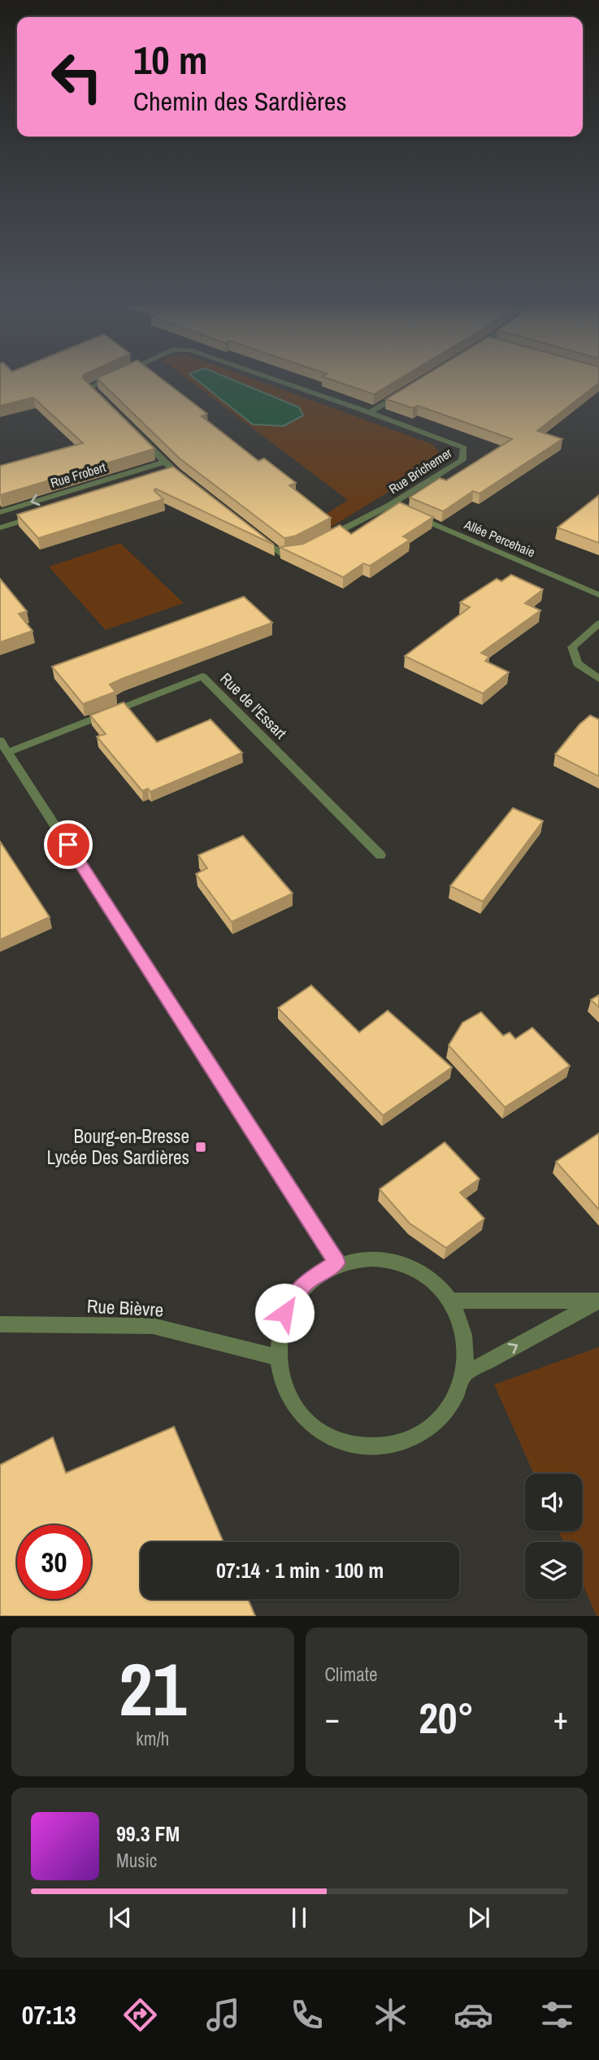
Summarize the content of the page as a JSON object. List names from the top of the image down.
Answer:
{
  "streets": {
    "street": [
      "Rue Brichemer",
      "Rue Frobert",
      "Allée Percehaie",
      "Rue de l'Essart",
      "Rue Bièvre"
    ]
  },
  "crossings": [
    ["Rue Brichemer", "Rue Frobert"]
  ],
  "one_way": ["Rue Frobert"],
  "places": {
    "transit": ["Bourg-en-Bresse Lycée Des Sardières"]
  },
  "page": {
    "turn": ["10 m", "Chemin des Sardières"],
    "limit": "30",
    "trip": "07:14 · 1 min · 100 m",
    "tile": [
      ["21", "km/h"],
      "Climate"
    ],
    "heat": ["−", "20°", "+"],
    "song": ["99.3 FM", "Music"],
    "tabs": "07:13"
  }
}
